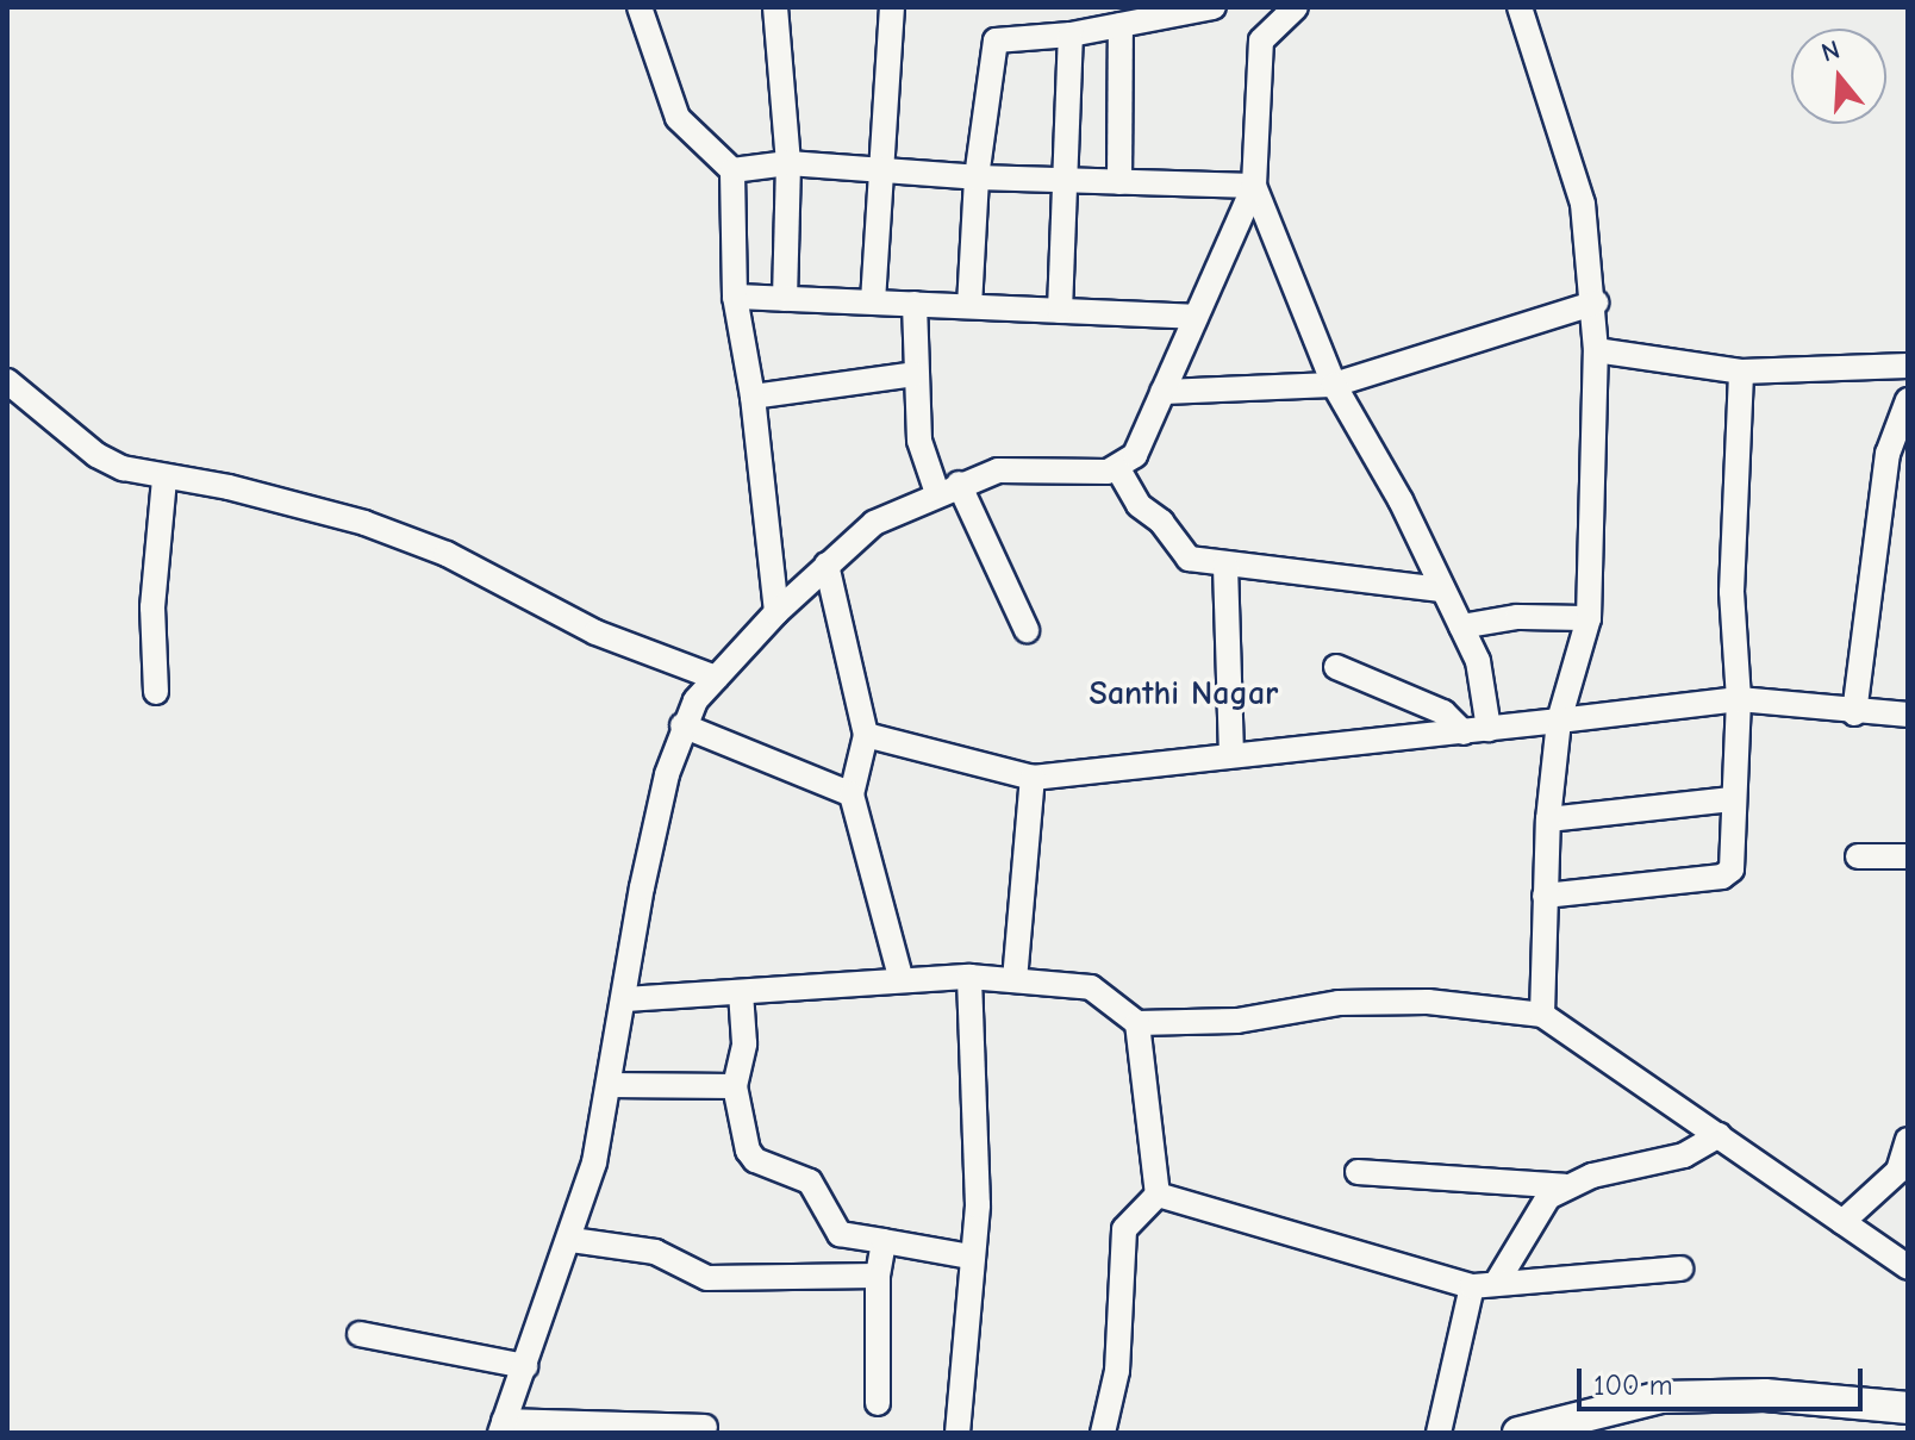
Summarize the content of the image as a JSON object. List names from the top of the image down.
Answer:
{
  "districts": ["Santhi Nagar"],
  "scale_bar": "100 m",
  "north": "top"
}
